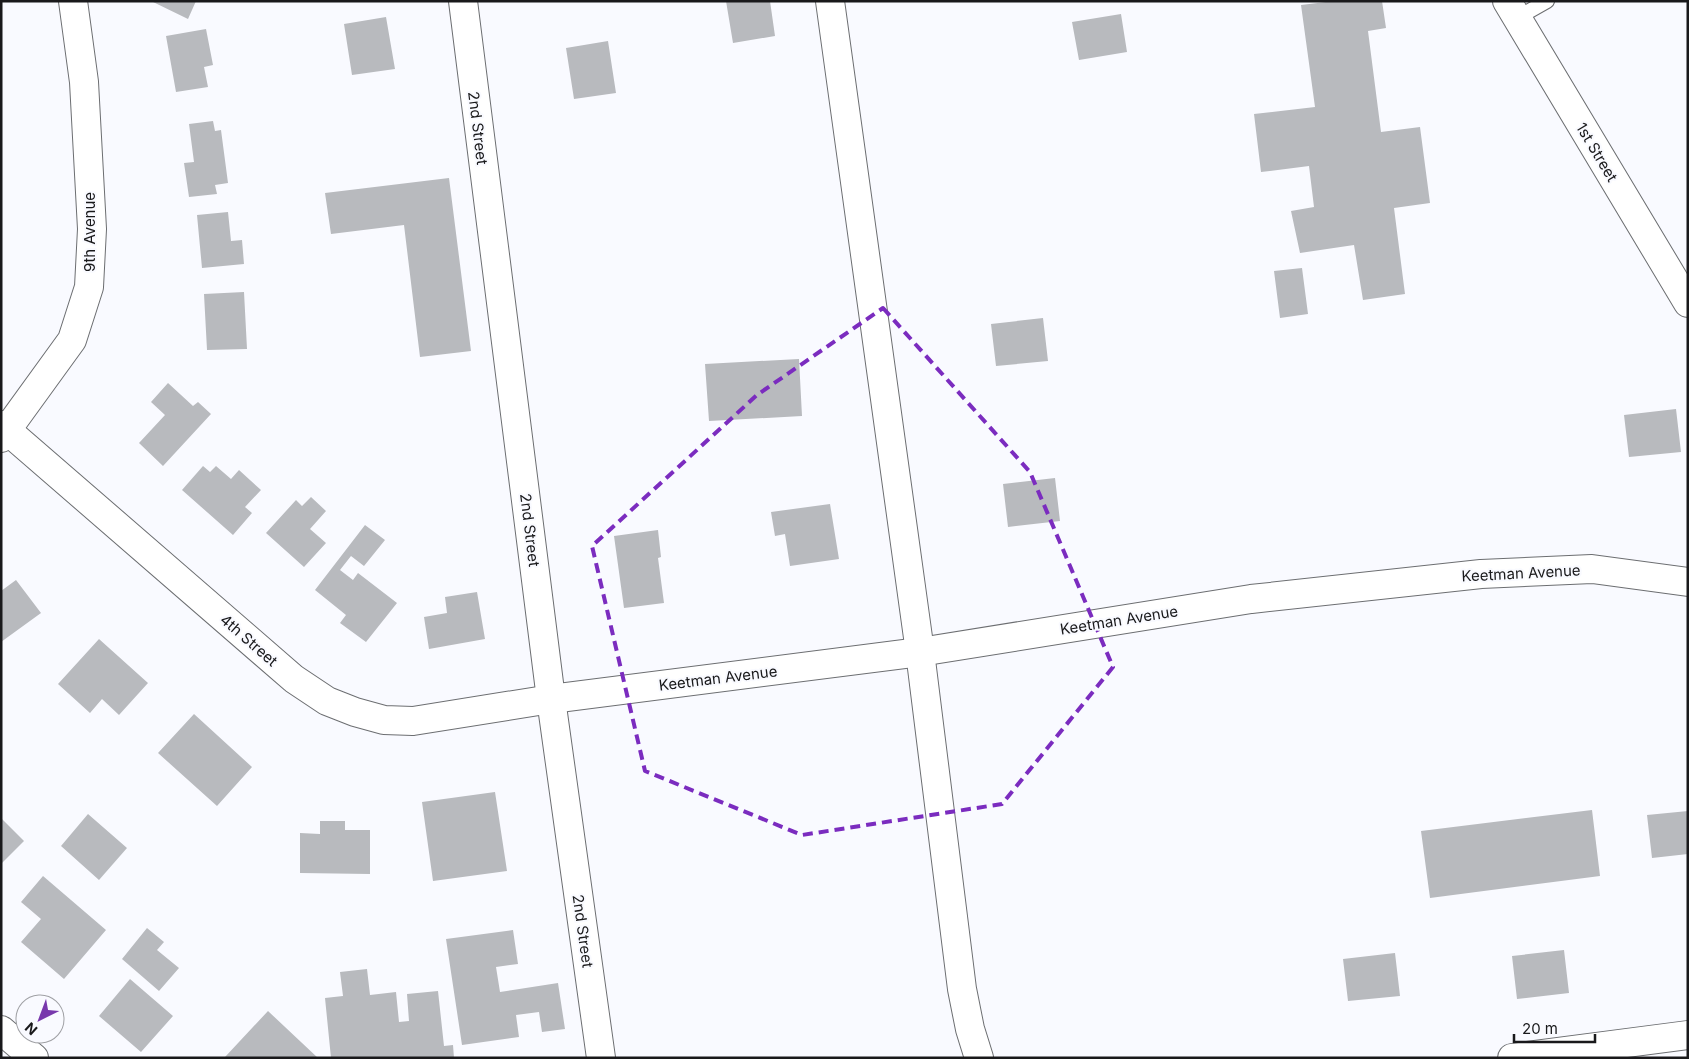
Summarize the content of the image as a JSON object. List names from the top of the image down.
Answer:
{
  "streets": {
    "street": [
      "2nd Street",
      "1st Street",
      "9th Avenue",
      "Keetman Avenue",
      "4th Street"
    ]
  },
  "crossings": [
    ["2nd Street", "Keetman Avenue"],
    ["2nd Street", "4th Street"],
    ["9th Avenue", "4th Street"],
    ["Keetman Avenue", "4th Street"]
  ],
  "scale_bar": "20 m",
  "north": "bottom left"
}
